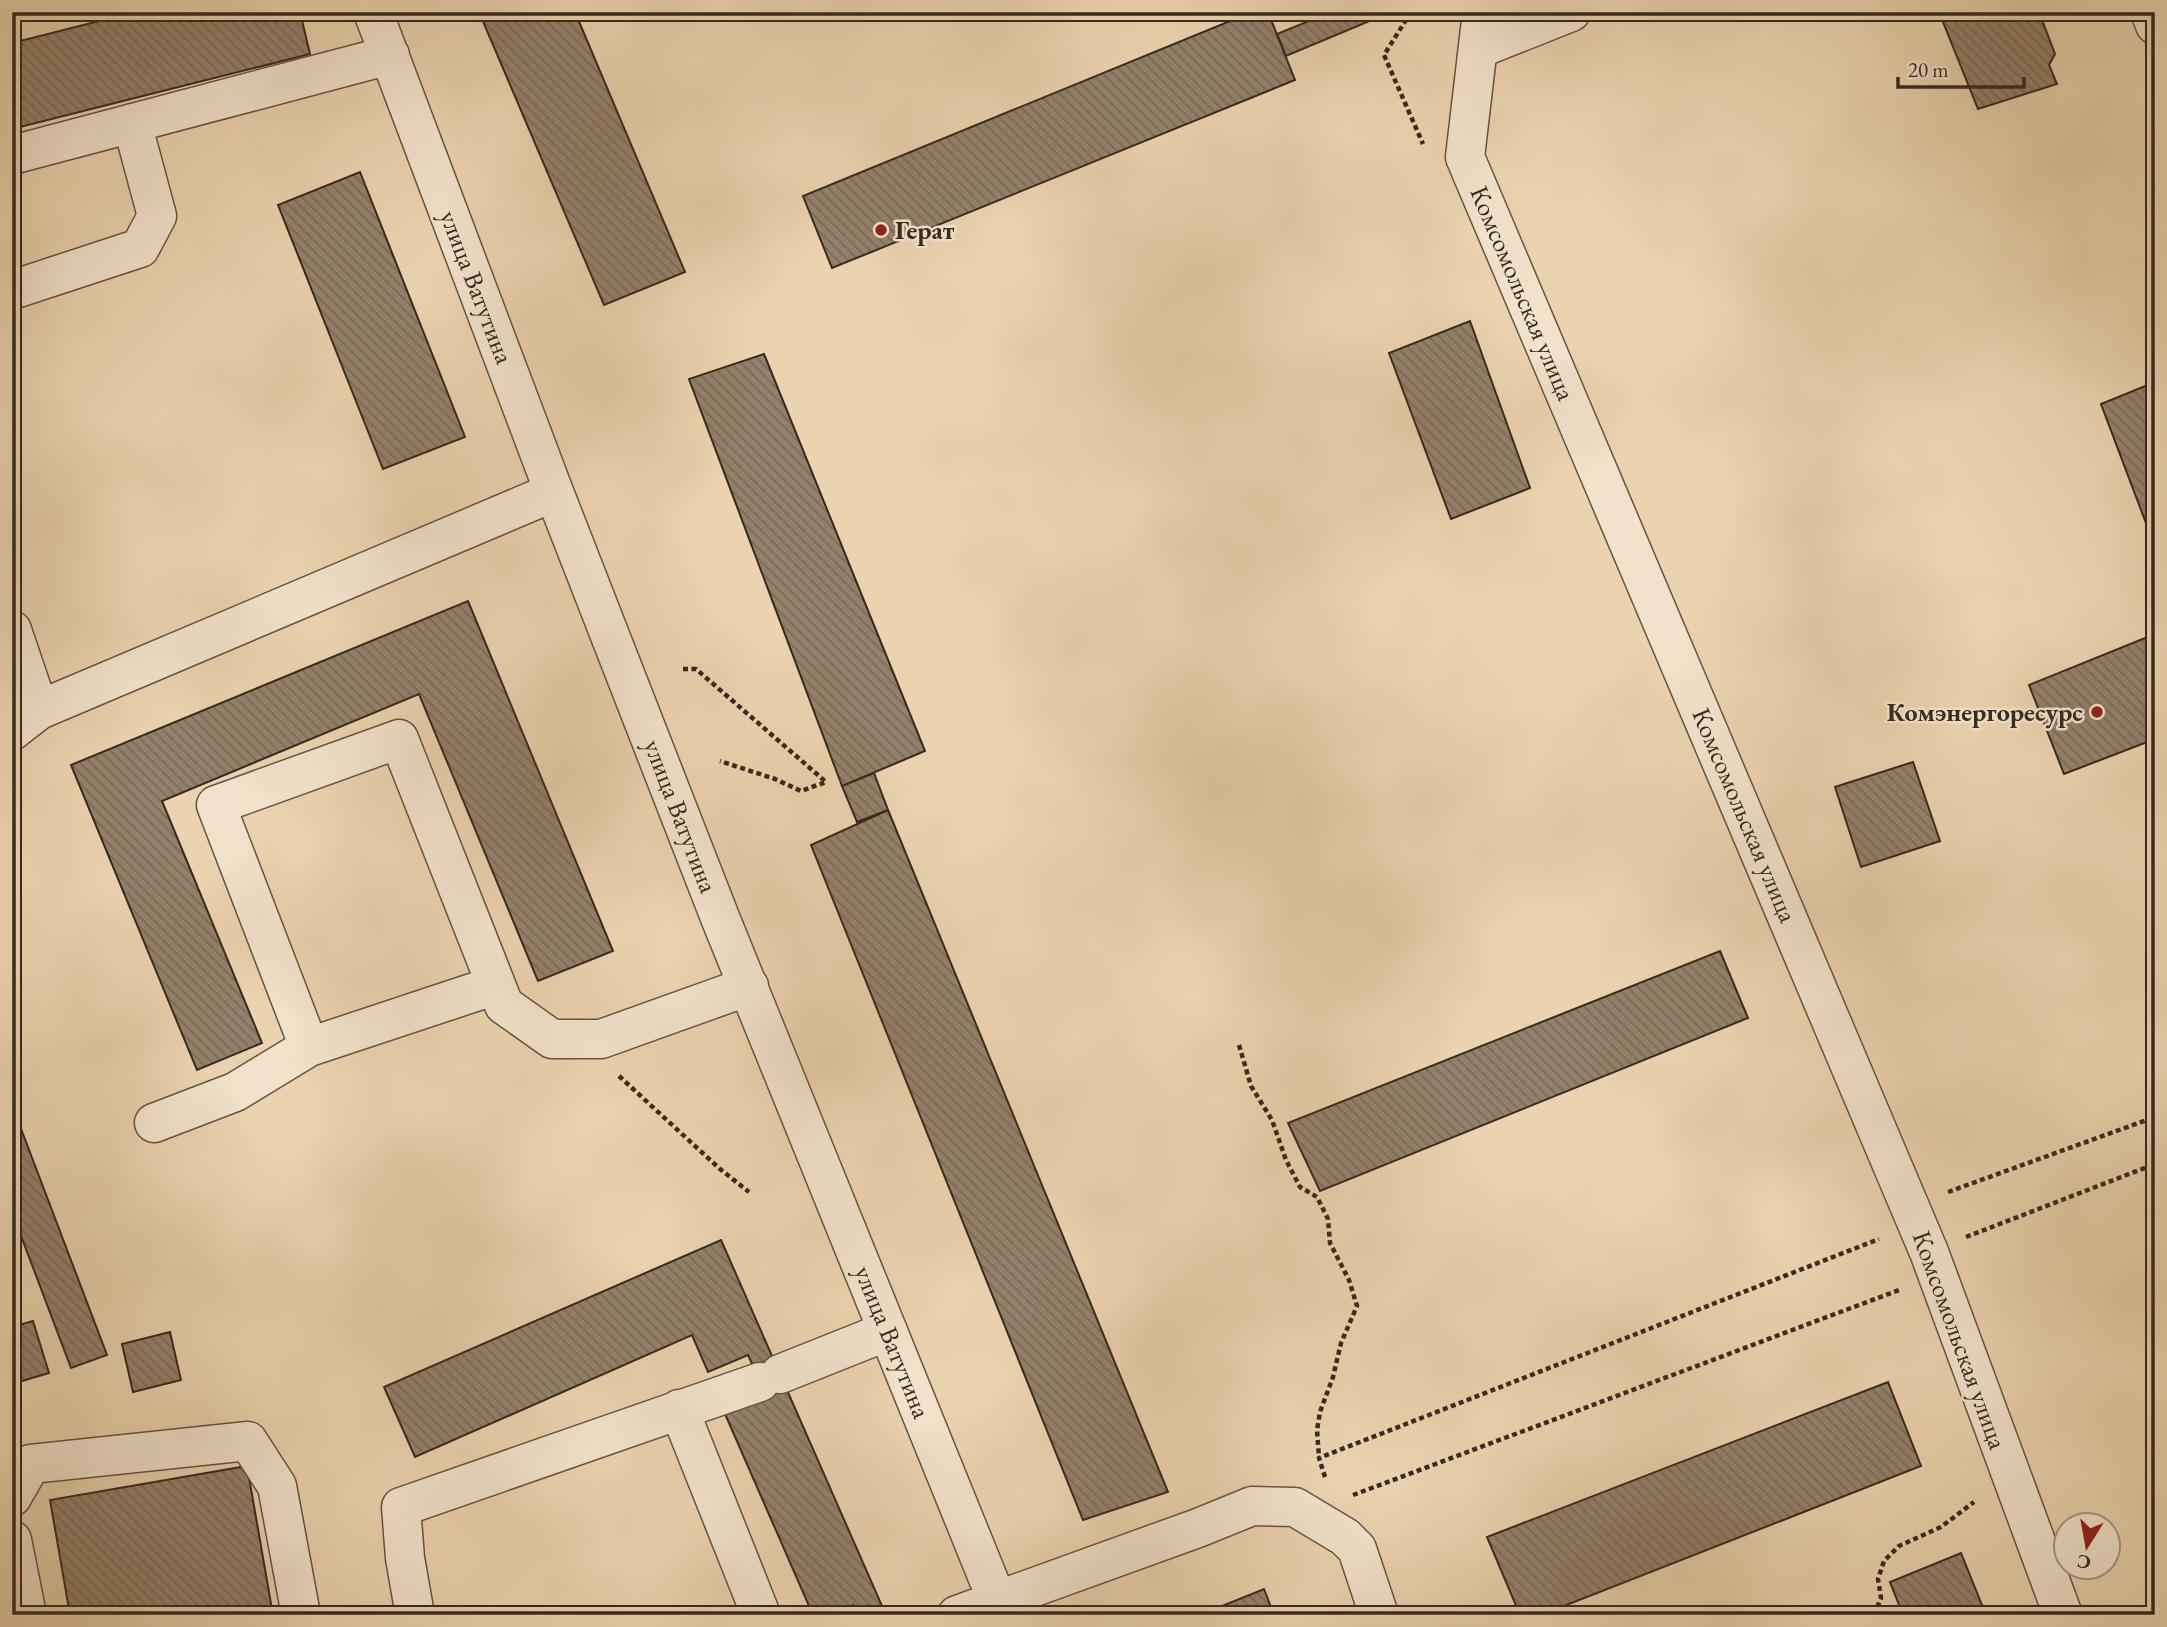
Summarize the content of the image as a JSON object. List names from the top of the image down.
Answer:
{
  "streets": {
    "street": ["улица Ватутина", "Комсомольская улица"]
  },
  "places": ["Герат", "Комэнергоресурс"],
  "scale_bar": "20 m",
  "north": "bottom"
}
